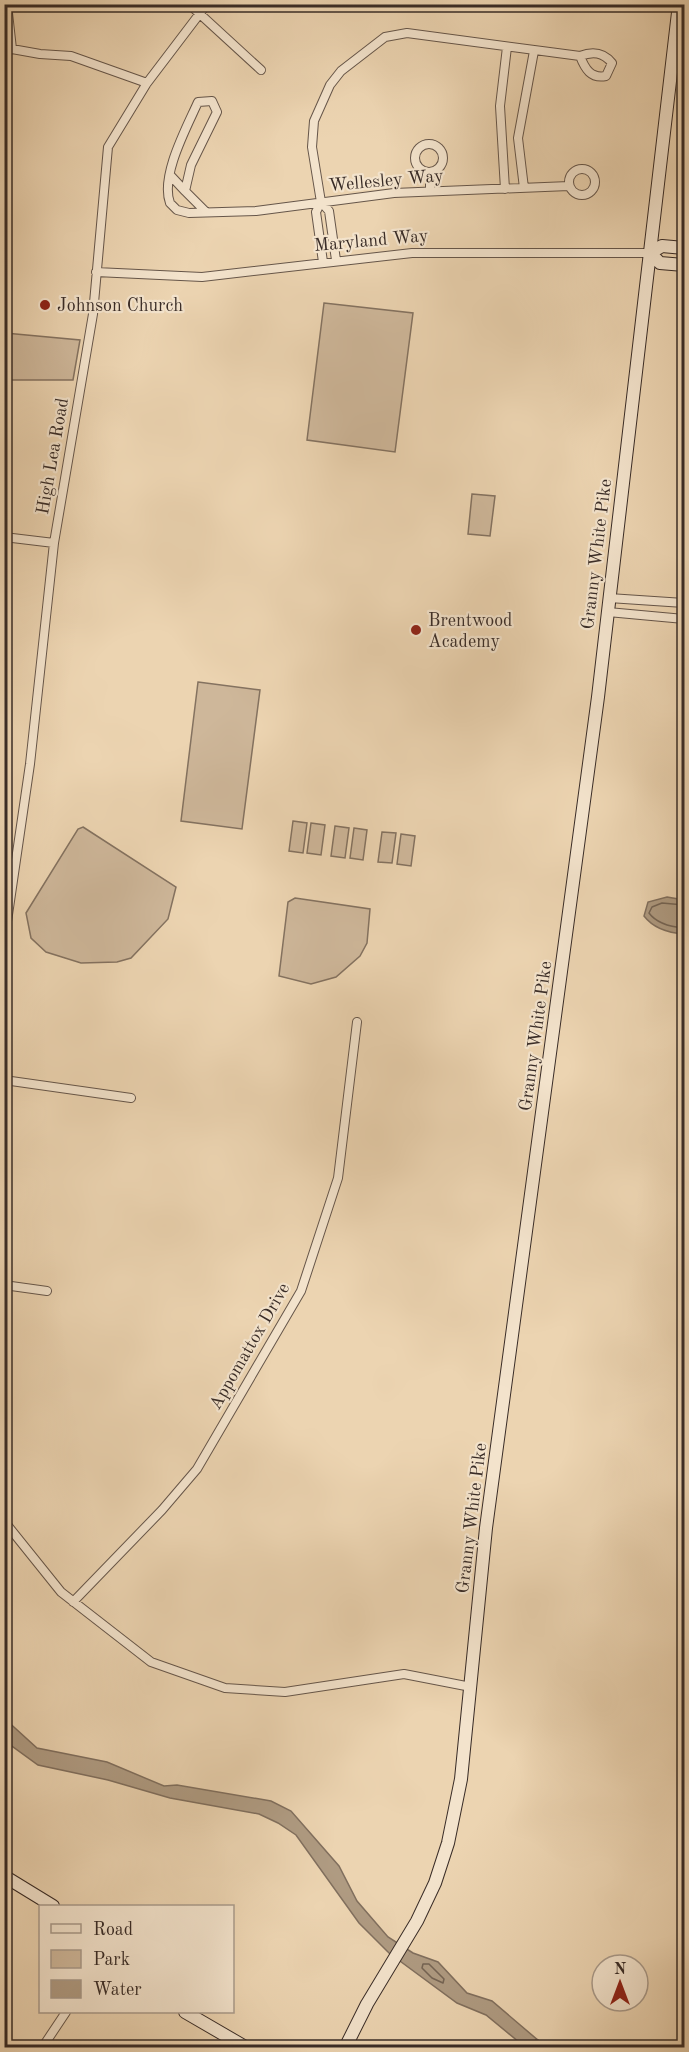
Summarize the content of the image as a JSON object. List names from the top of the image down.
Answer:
{
  "streets": {
    "main road": ["Maryland Way", "Granny White Pike"],
    "street": ["Wellesley Way", "High Lea Road", "Appomattox Drive"]
  },
  "crossings": [
    ["Maryland Way", "High Lea Road"],
    ["Maryland Way", "Granny White Pike"]
  ],
  "places": ["Johnson Church", "Brentwood Academy"],
  "legend": ["Road", "Park", "Water"],
  "north": "top"
}
